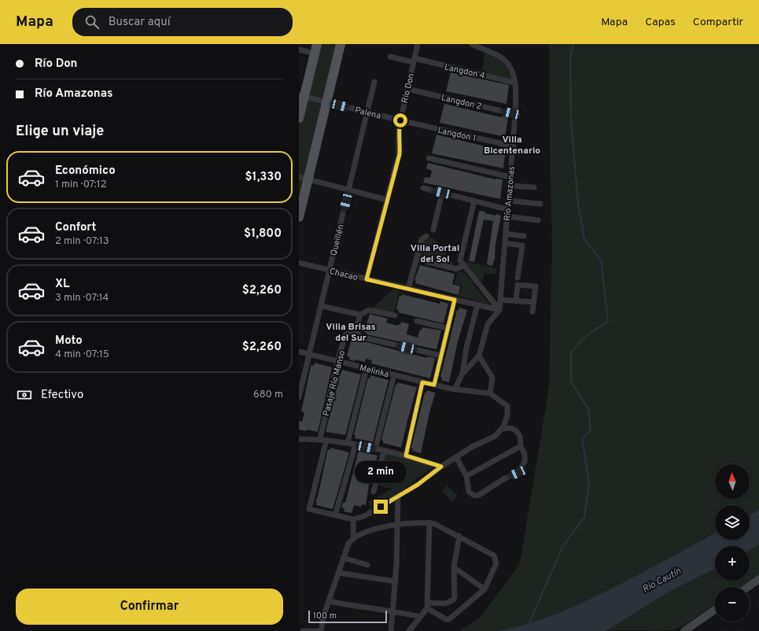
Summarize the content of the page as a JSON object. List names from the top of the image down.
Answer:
{
  "streets": {
    "street": [
      "Langdon 4",
      "Río Don",
      "Langdon 2",
      "Palena",
      "Langdon 1",
      "Río Amazonas",
      "Queillén",
      "Chacao",
      "Melinka",
      "Pasaje Río Manso"
    ]
  },
  "crossings": [
    ["Langdon 4", "Río Don"],
    ["Langdon 4", "Río Amazonas"],
    ["Río Don", "Langdon 2"],
    ["Río Don", "Palena"],
    ["Río Don", "Langdon 1"],
    ["Río Don", "Chacao"],
    ["Langdon 2", "Río Amazonas"],
    ["Palena", "Langdon 1"],
    ["Palena", "Queillén"],
    ["Langdon 1", "Río Amazonas"],
    ["Río Amazonas", "Chacao"],
    ["Queillén", "Chacao"],
    ["Queillén", "Melinka"],
    ["Melinka", "Pasaje Río Manso"]
  ],
  "districts": ["Villa Bicentenario", "Villa Portal del Sol", "Villa Brisas del Sur"],
  "water": ["Río Cautín"],
  "scale_bar": "100 m",
  "north": "top",
  "page": {
    "header": "Mapa",
    "search": "Buscar aquí",
    "nav": ["Mapa", "Capas", "Compartir"],
    "banner": ["Río Don", "Río Amazonas"],
    "heading": "Elige un viaje",
    "list": [
      {
        "name": "Económico",
        "note": "1 min · 07:12",
        "value": "$1,330"
      },
      {
        "name": "Confort",
        "note": "2 min · 07:13",
        "value": "$1,800"
      },
      {
        "name": "XL",
        "note": "3 min · 07:14",
        "value": "$2,260"
      },
      {
        "name": "Moto",
        "note": "4 min · 07:15",
        "value": "$2,260"
      }
    ],
    "pay": ["Efectivo", "680 m"],
    "bubble": "2 min",
    "map_buttons": ["+", "−"],
    "buttons": "Confirmar",
    "scale": "100 m"
  }
}
